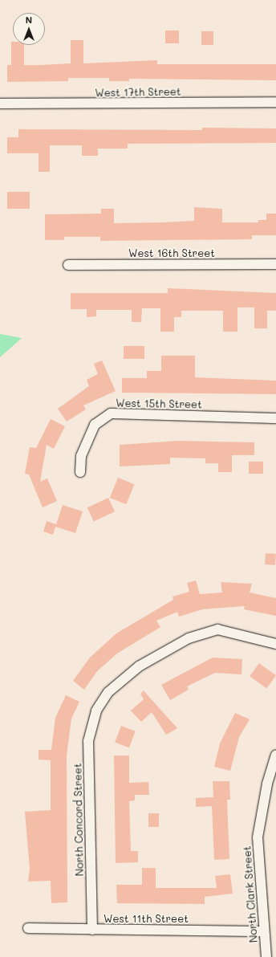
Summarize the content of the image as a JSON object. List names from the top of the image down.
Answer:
{
  "streets": {
    "street": [
      "West 17th Street",
      "West 16th Street",
      "West 15th Street",
      "North Concord Street",
      "North Clark Street",
      "West 11th Street"
    ]
  },
  "crossings": [
    ["North Concord Street", "West 11th Street"],
    ["North Clark Street", "West 11th Street"]
  ],
  "north": "top"
}
